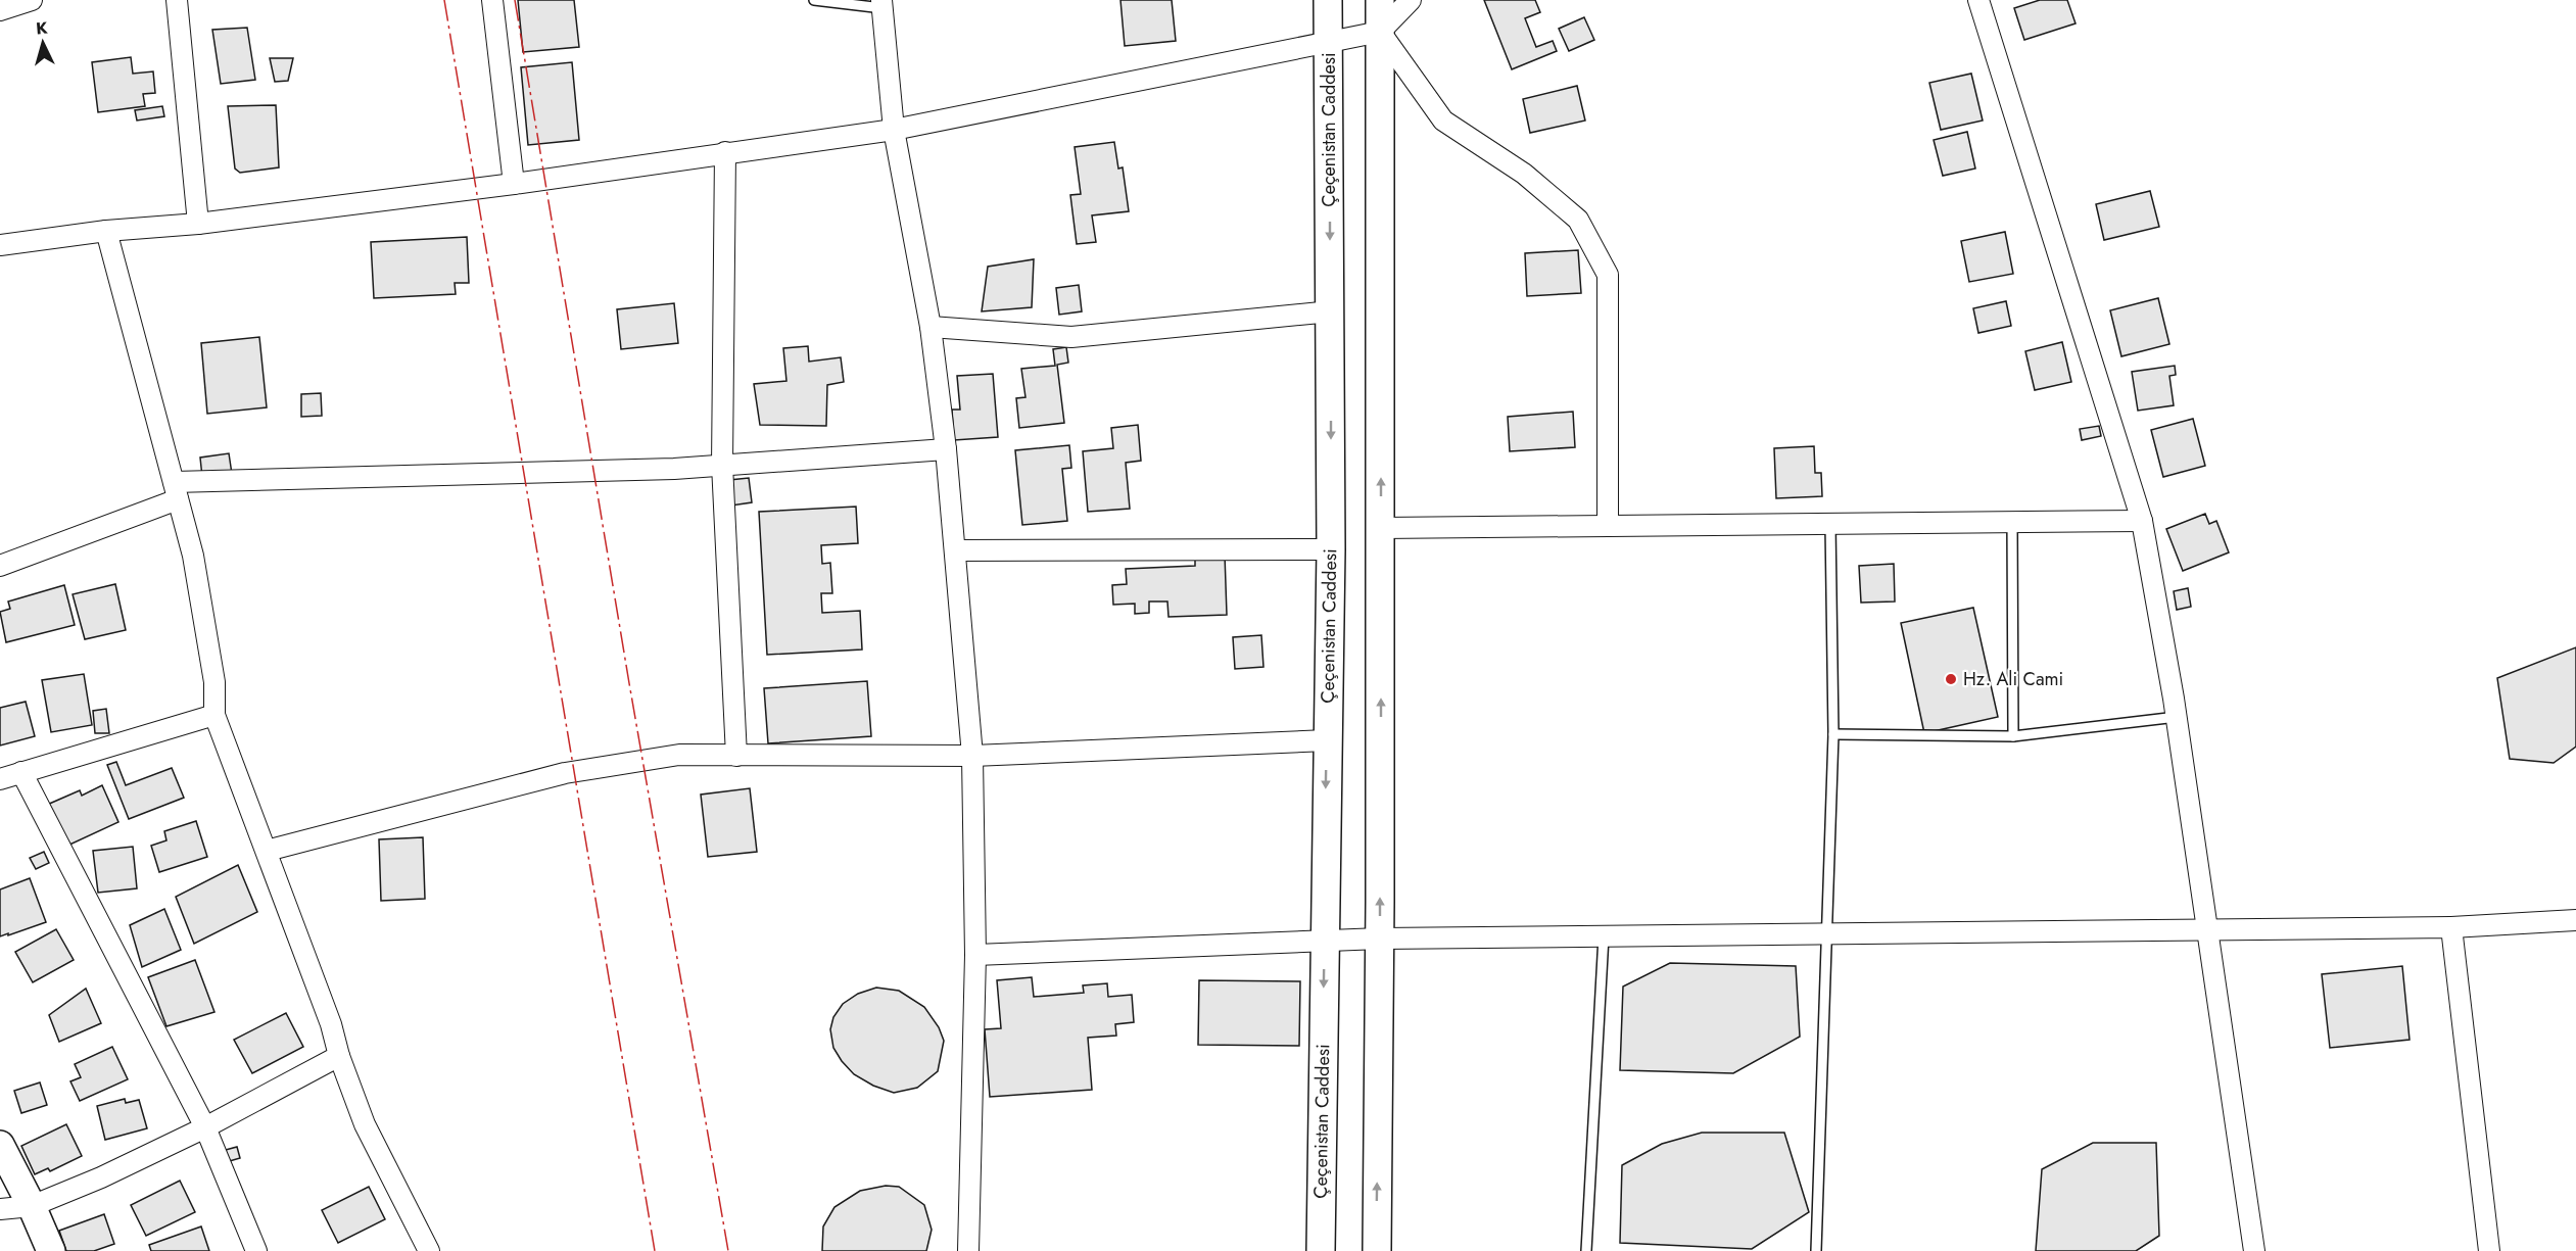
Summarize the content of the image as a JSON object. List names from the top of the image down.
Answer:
{
  "streets": {
    "main road": ["Çeçenistan Caddesi"]
  },
  "places": ["Hz. Ali Cami"],
  "north": "top"
}
